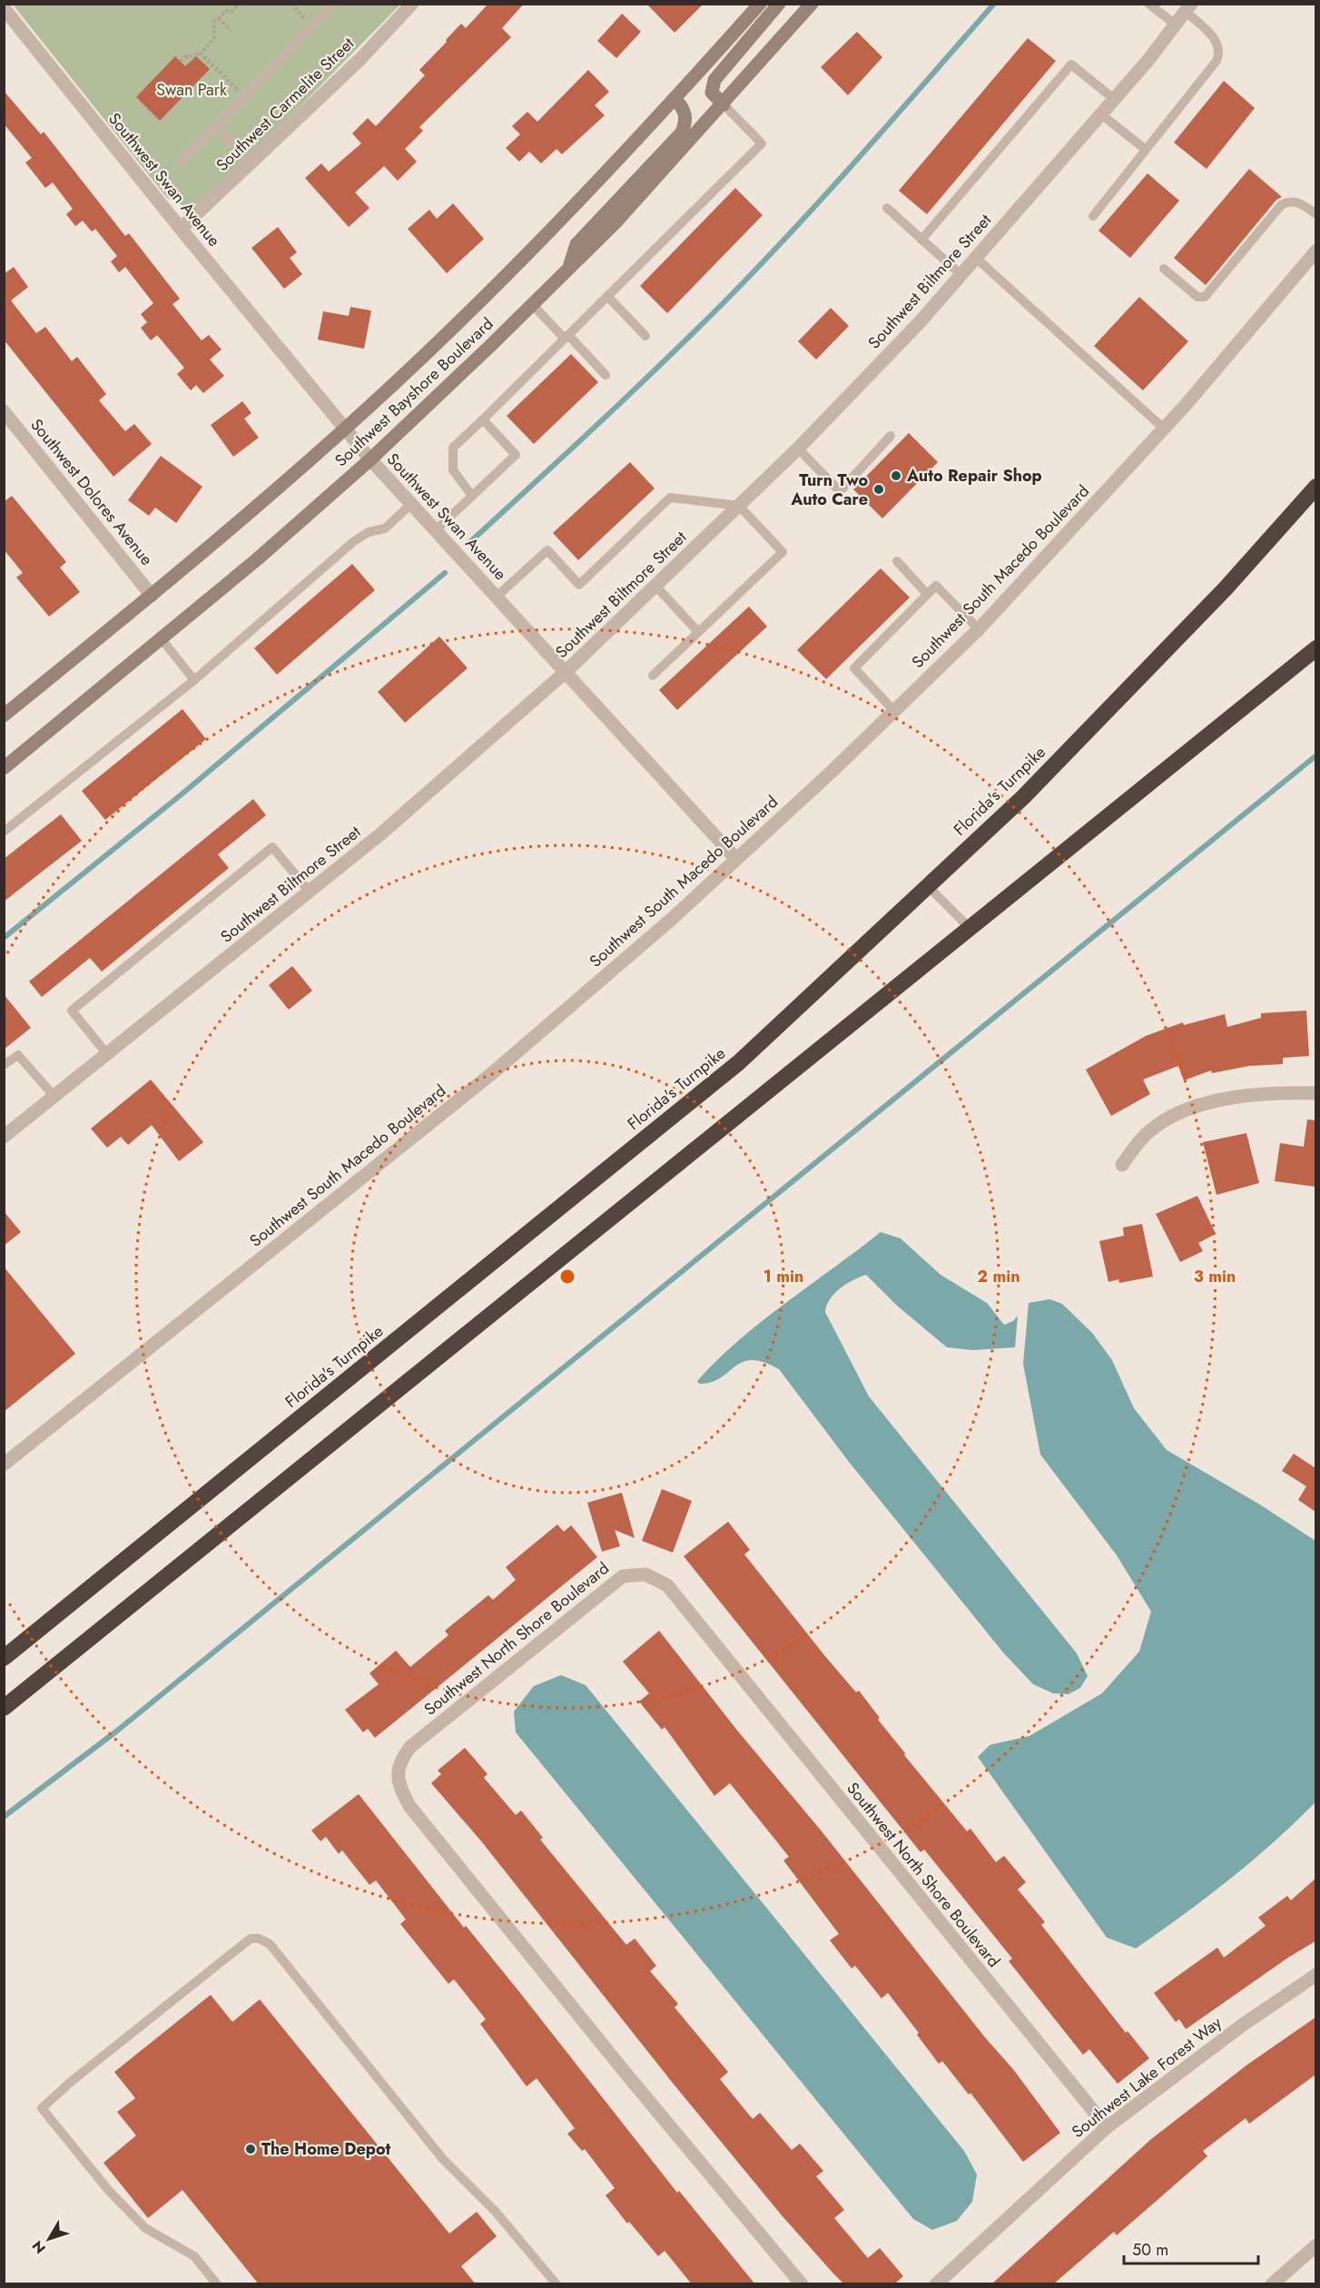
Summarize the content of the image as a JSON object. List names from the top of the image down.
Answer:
{
  "streets": {
    "highway": ["Florida's Turnpike"],
    "main road": ["Southwest Bayshore Boulevard"],
    "street": [
      "Southwest Carmelite Street",
      "Southwest Swan Avenue",
      "Southwest Biltmore Street",
      "Southwest Dolores Avenue",
      "Southwest South Macedo Boulevard",
      "Southwest North Shore Boulevard",
      "Southwest Lake Forest Way"
    ]
  },
  "crossings": [
    ["Southwest Carmelite Street", "Southwest Swan Avenue"],
    ["Southwest Swan Avenue", "Southwest Biltmore Street"],
    ["Southwest Swan Avenue", "Southwest Bayshore Boulevard"],
    ["Southwest Swan Avenue", "Southwest South Macedo Boulevard"],
    ["Southwest Bayshore Boulevard", "Southwest Dolores Avenue"],
    ["Southwest North Shore Boulevard", "Southwest Lake Forest Way"]
  ],
  "parks": ["Swan Park"],
  "places": ["Auto Repair Shop", "Turn Two Auto Care", "The Home Depot"],
  "scale_bar": "50 m",
  "north": "bottom left",
  "rings": ["1 min", "2 min", "3 min"]
}
